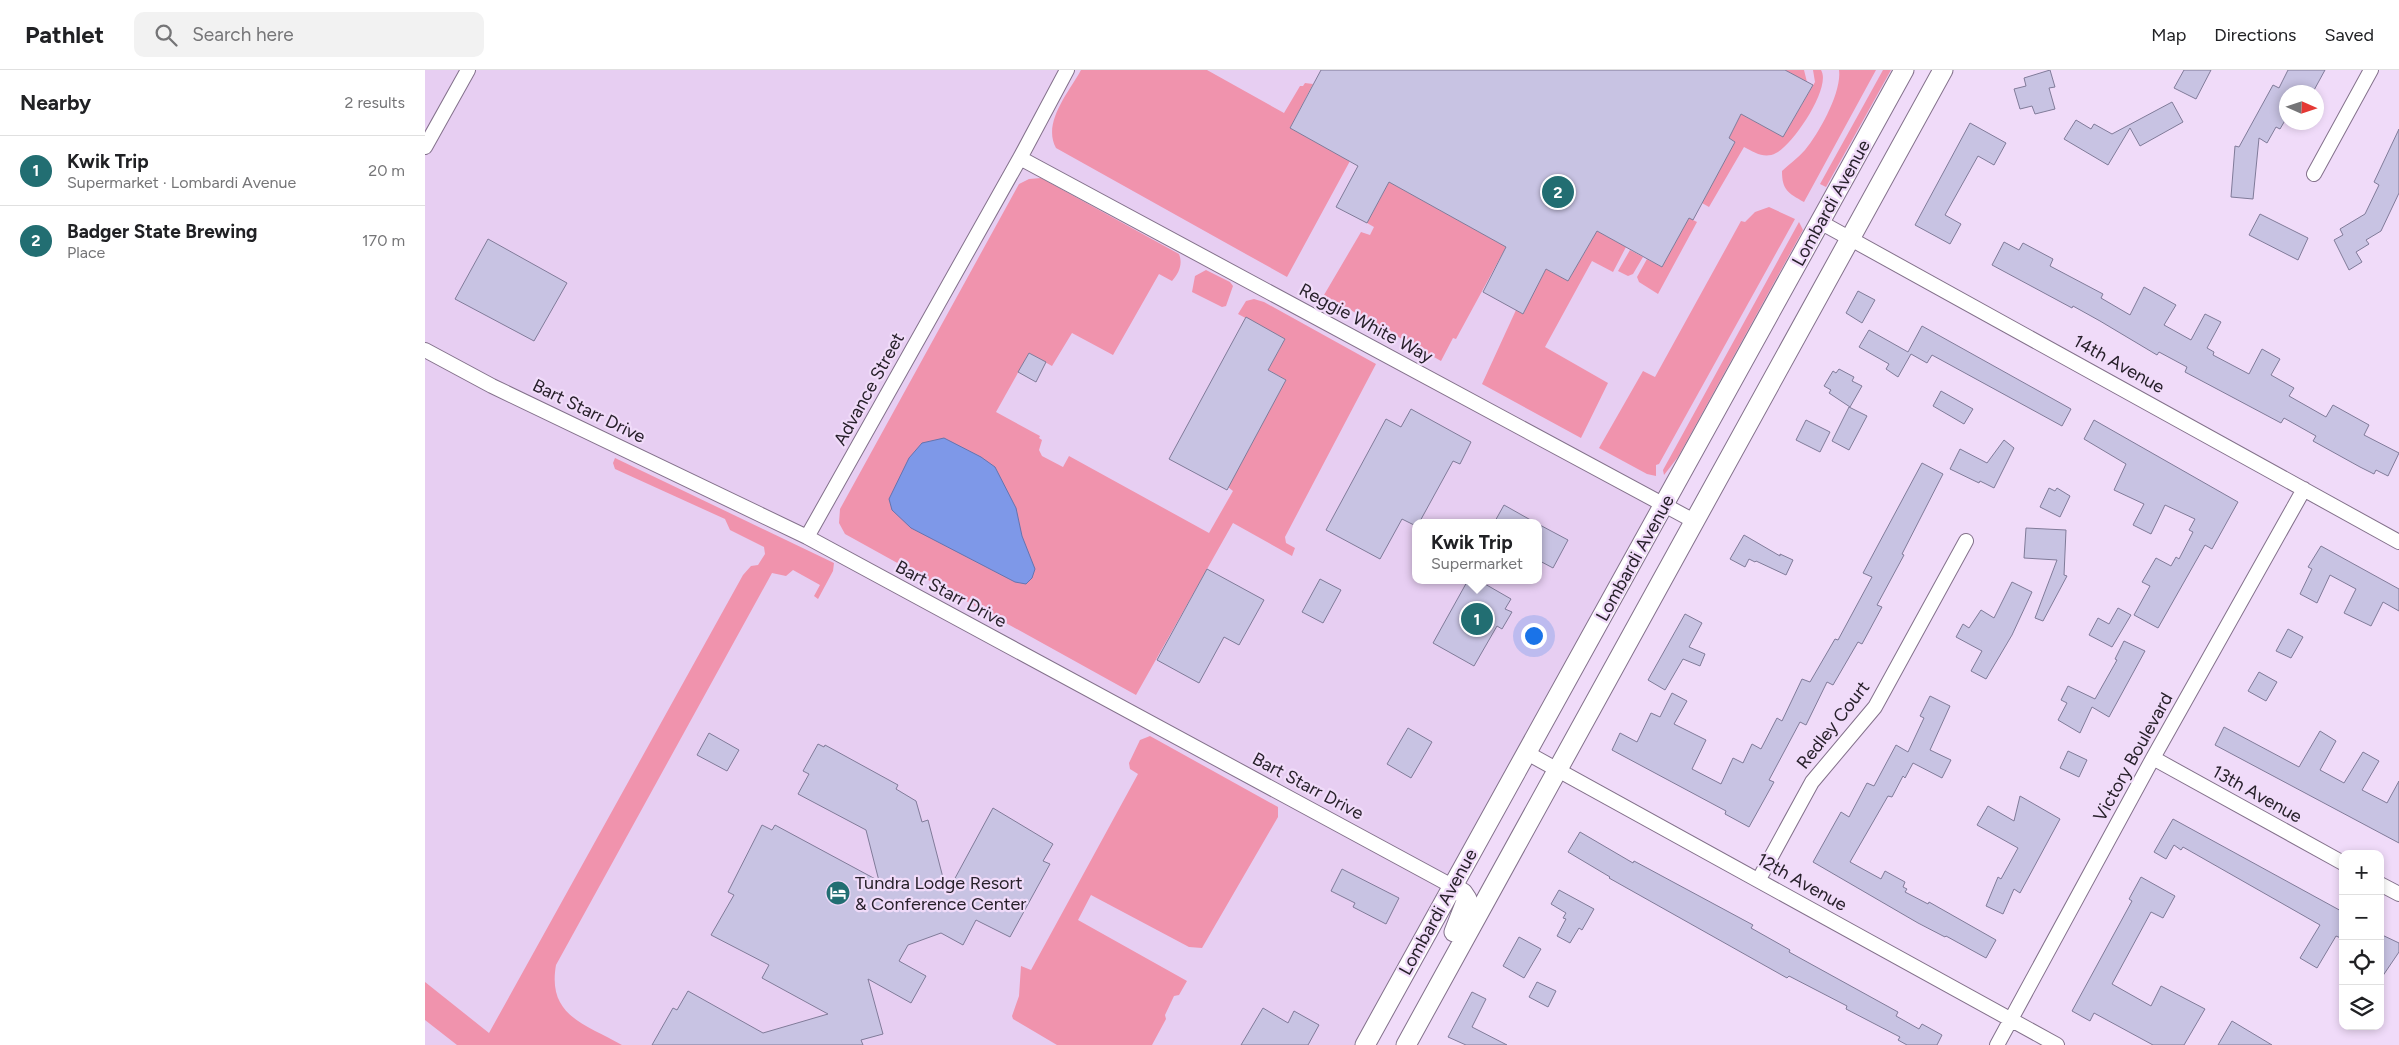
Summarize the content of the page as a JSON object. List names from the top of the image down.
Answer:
{
  "streets": {
    "main road": ["Lombardi Avenue"],
    "street": [
      "Reggie White Way",
      "14th Avenue",
      "Advance Street",
      "Bart Starr Drive",
      "Redley Court",
      "Victory Boulevard",
      "13th Avenue",
      "12th Avenue"
    ]
  },
  "crossings": [
    ["Lombardi Avenue", "Reggie White Way"],
    ["Lombardi Avenue", "14th Avenue"],
    ["Lombardi Avenue", "Bart Starr Drive"],
    ["Lombardi Avenue", "12th Avenue"],
    ["Reggie White Way", "Advance Street"],
    ["14th Avenue", "Victory Boulevard"],
    ["Advance Street", "Bart Starr Drive"],
    ["Redley Court", "12th Avenue"],
    ["Victory Boulevard", "13th Avenue"],
    ["Victory Boulevard", "12th Avenue"]
  ],
  "places": {
    "hotel": ["Tundra Lodge Resort & Conference Center"]
  },
  "north": "right",
  "page": {
    "header": "Pathlet",
    "search": "Search here",
    "nav": ["Map", "Directions", "Saved"],
    "heading": ["Nearby", "2 results"],
    "list": [
      {
        "mark": "1",
        "name": "Kwik Trip",
        "note": "Supermarket · Lombardi Avenue",
        "value": "20 m"
      },
      {
        "mark": "2",
        "name": "Badger State Brewing",
        "note": "Place",
        "value": "170 m"
      }
    ],
    "pins": ["2", "1"],
    "popup": ["Kwik Trip", "Supermarket"],
    "map_buttons": ["+", "−"]
  }
}
